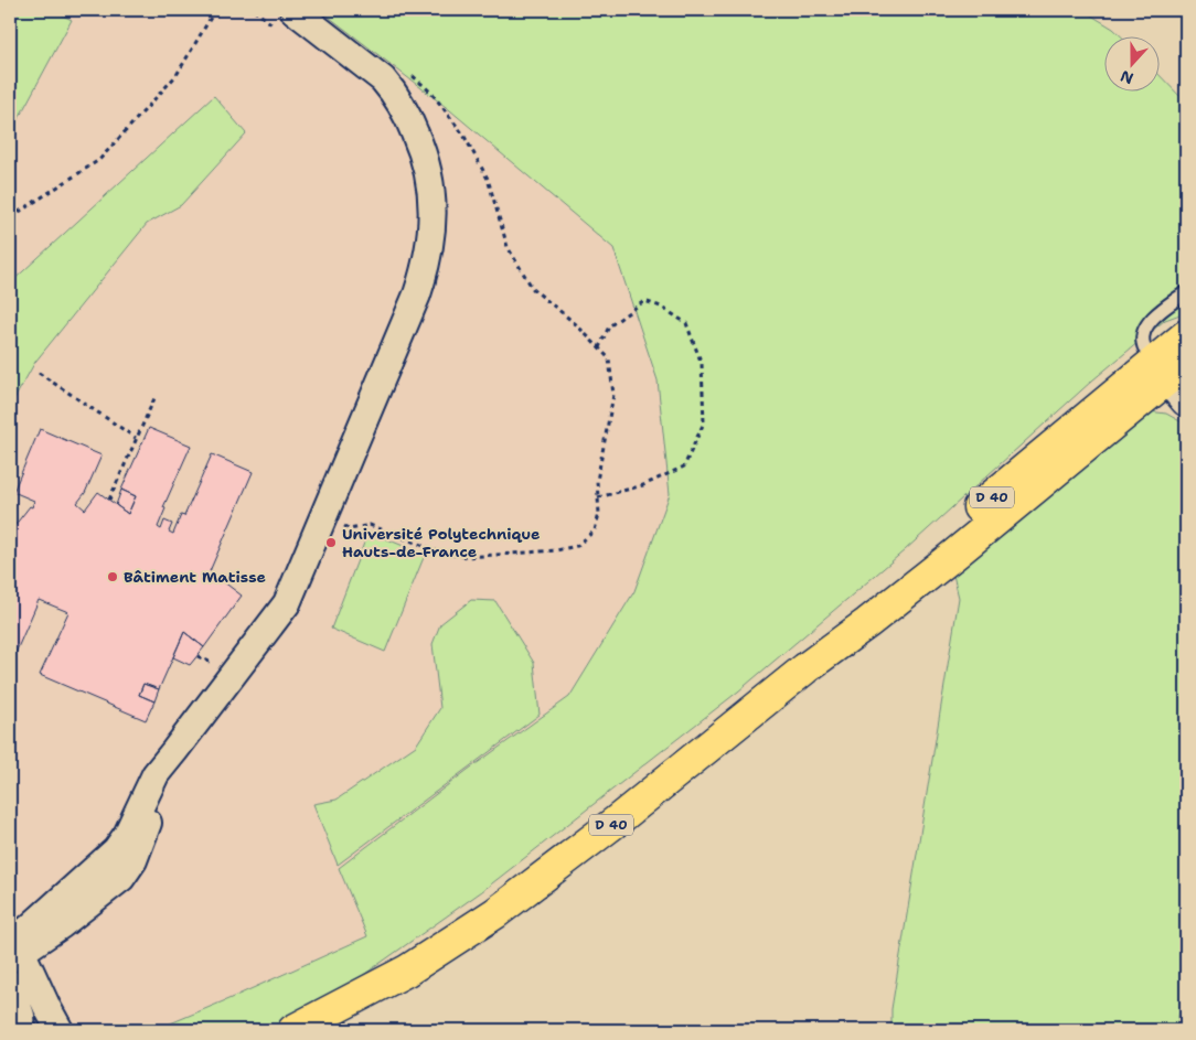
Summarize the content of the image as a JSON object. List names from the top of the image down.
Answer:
{
  "streets": {
    "main road": ["D 40"]
  },
  "places": ["Université Polytechnique Hauts-de-France", "Bâtiment Matisse"],
  "north": "bottom"
}
